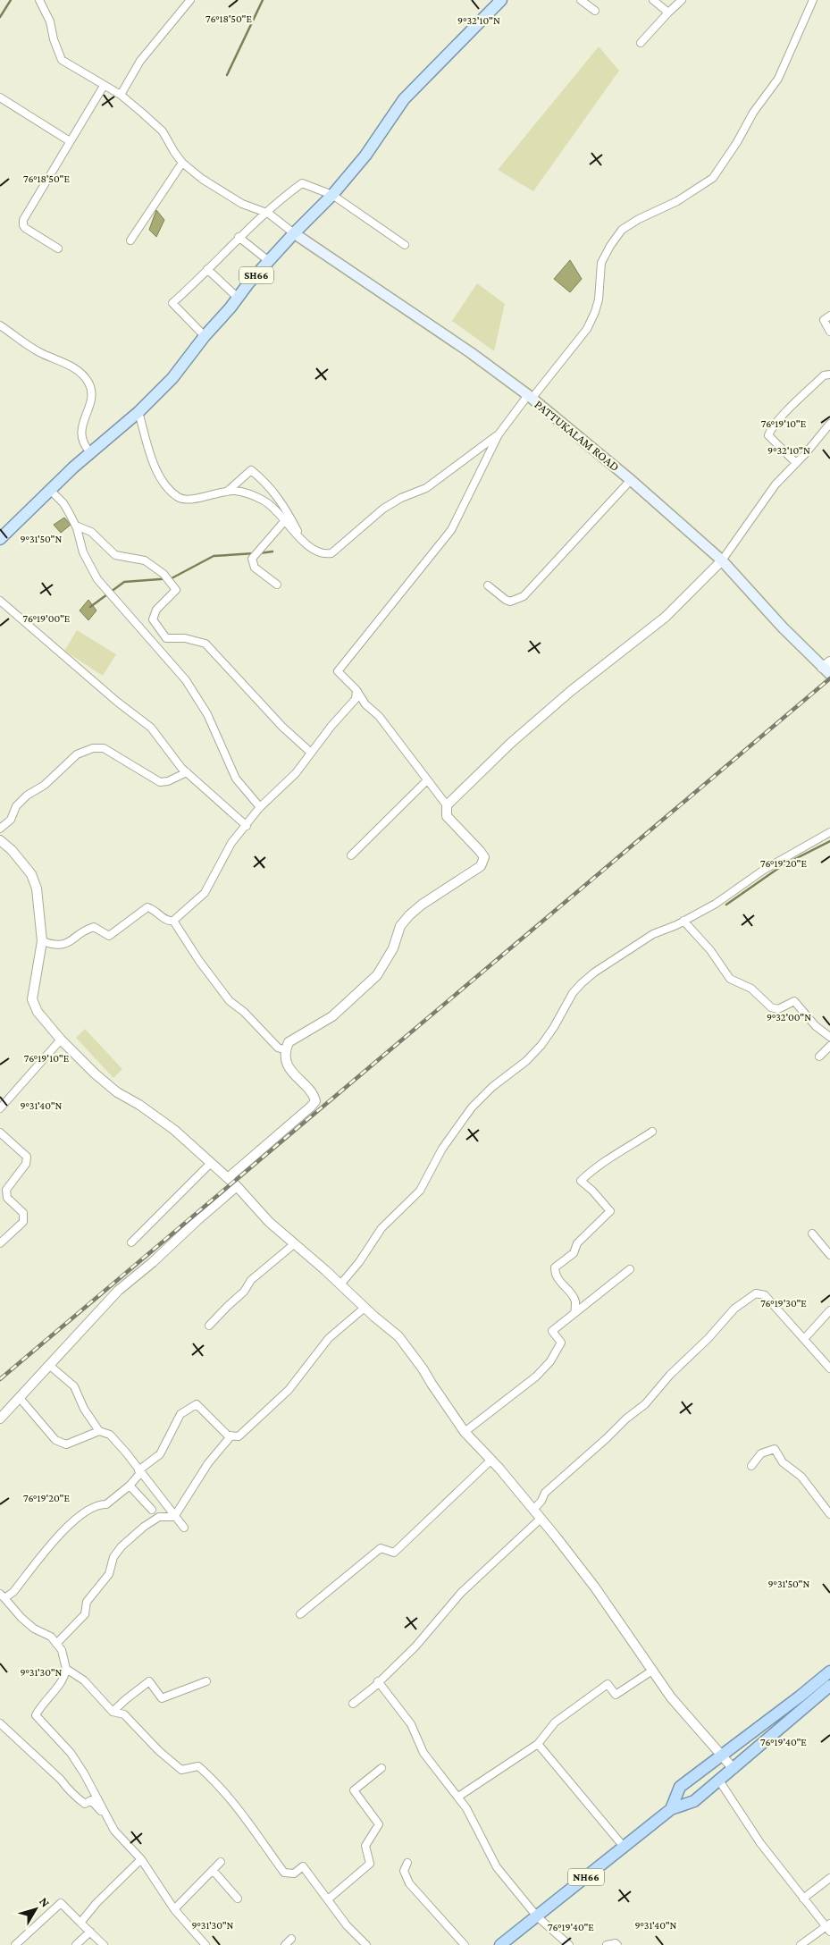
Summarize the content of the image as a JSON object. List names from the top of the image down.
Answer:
{
  "streets": {
    "highway": ["NH66"],
    "main road": ["SH66", "PATTUKALAM ROAD"]
  },
  "crossings": [
    ["SH66", "PATTUKALAM ROAD"]
  ],
  "north": "top right",
  "coordinates": [
    "76°18'50\"E",
    "9°32'10\"N",
    "76°19'10\"E",
    "9°31'50\"N",
    "76°19'00\"E",
    "76°19'20\"E",
    "9°32'00\"N",
    "9°31'40\"N",
    "76°19'30\"E",
    "9°31'30\"N",
    "76°19'40\"E"
  ]
}
